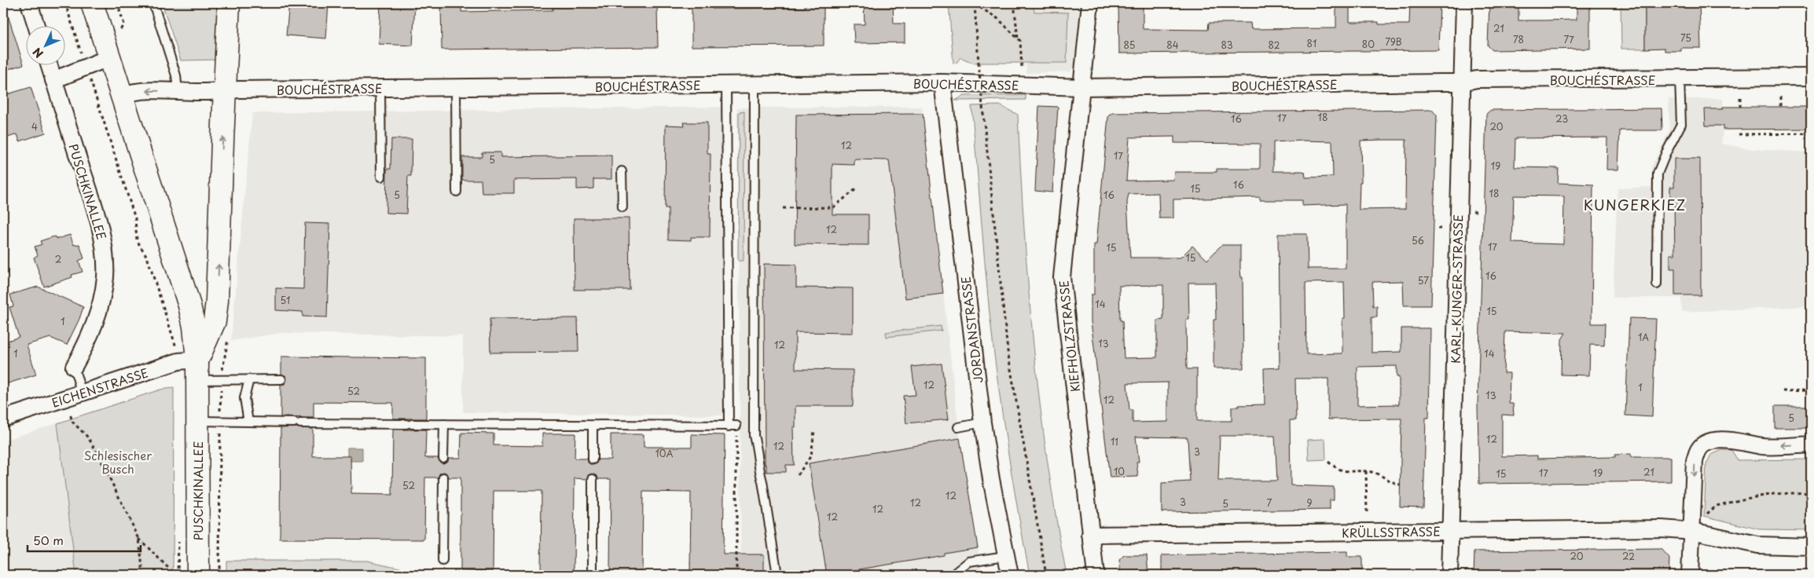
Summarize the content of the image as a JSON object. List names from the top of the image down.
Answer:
{
  "streets": {
    "main road": ["PUSCHKINALLEE"],
    "street": [
      "BOUCHÉSTRASSE",
      "KARL-KUNGER-STRASSE",
      "JORDANSTRASSE",
      "KIEFHOLZSTRASSE",
      "EICHENSTRASSE",
      "KRÜLLSSTRASSE"
    ]
  },
  "crossings": [
    ["BOUCHÉSTRASSE", "PUSCHKINALLEE"],
    ["BOUCHÉSTRASSE", "KARL-KUNGER-STRASSE"],
    ["BOUCHÉSTRASSE", "JORDANSTRASSE"],
    ["BOUCHÉSTRASSE", "KIEFHOLZSTRASSE"],
    ["PUSCHKINALLEE", "EICHENSTRASSE"],
    ["KARL-KUNGER-STRASSE", "KRÜLLSSTRASSE"],
    ["KIEFHOLZSTRASSE", "KRÜLLSSTRASSE"]
  ],
  "districts": ["KUNGERKIEZ"],
  "parks": ["Schlesischer Busch"],
  "house_numbers": [
    "21",
    "75",
    "78",
    "77",
    "79B",
    "81",
    "80",
    "85",
    "84",
    "83",
    "82",
    "18",
    "17",
    "16",
    "23",
    "4",
    "20",
    "12",
    "17",
    "5",
    "19",
    "16",
    "15",
    "18",
    "5",
    "16",
    "12",
    "56",
    "17",
    "15",
    "15",
    "2",
    "16",
    "57",
    "51",
    "14",
    "15",
    "1",
    "1A",
    "13",
    "12",
    "1",
    "14",
    "12",
    "1",
    "52",
    "13",
    "12",
    "5",
    "12",
    "11",
    "12",
    "3",
    "10A",
    "10",
    "21",
    "17",
    "19",
    "15",
    "52",
    "12",
    "3",
    "12",
    "7",
    "9",
    "5",
    "12",
    "12",
    "20",
    "22"
  ],
  "scale_bar": "50 m",
  "north": "bottom left"
}
